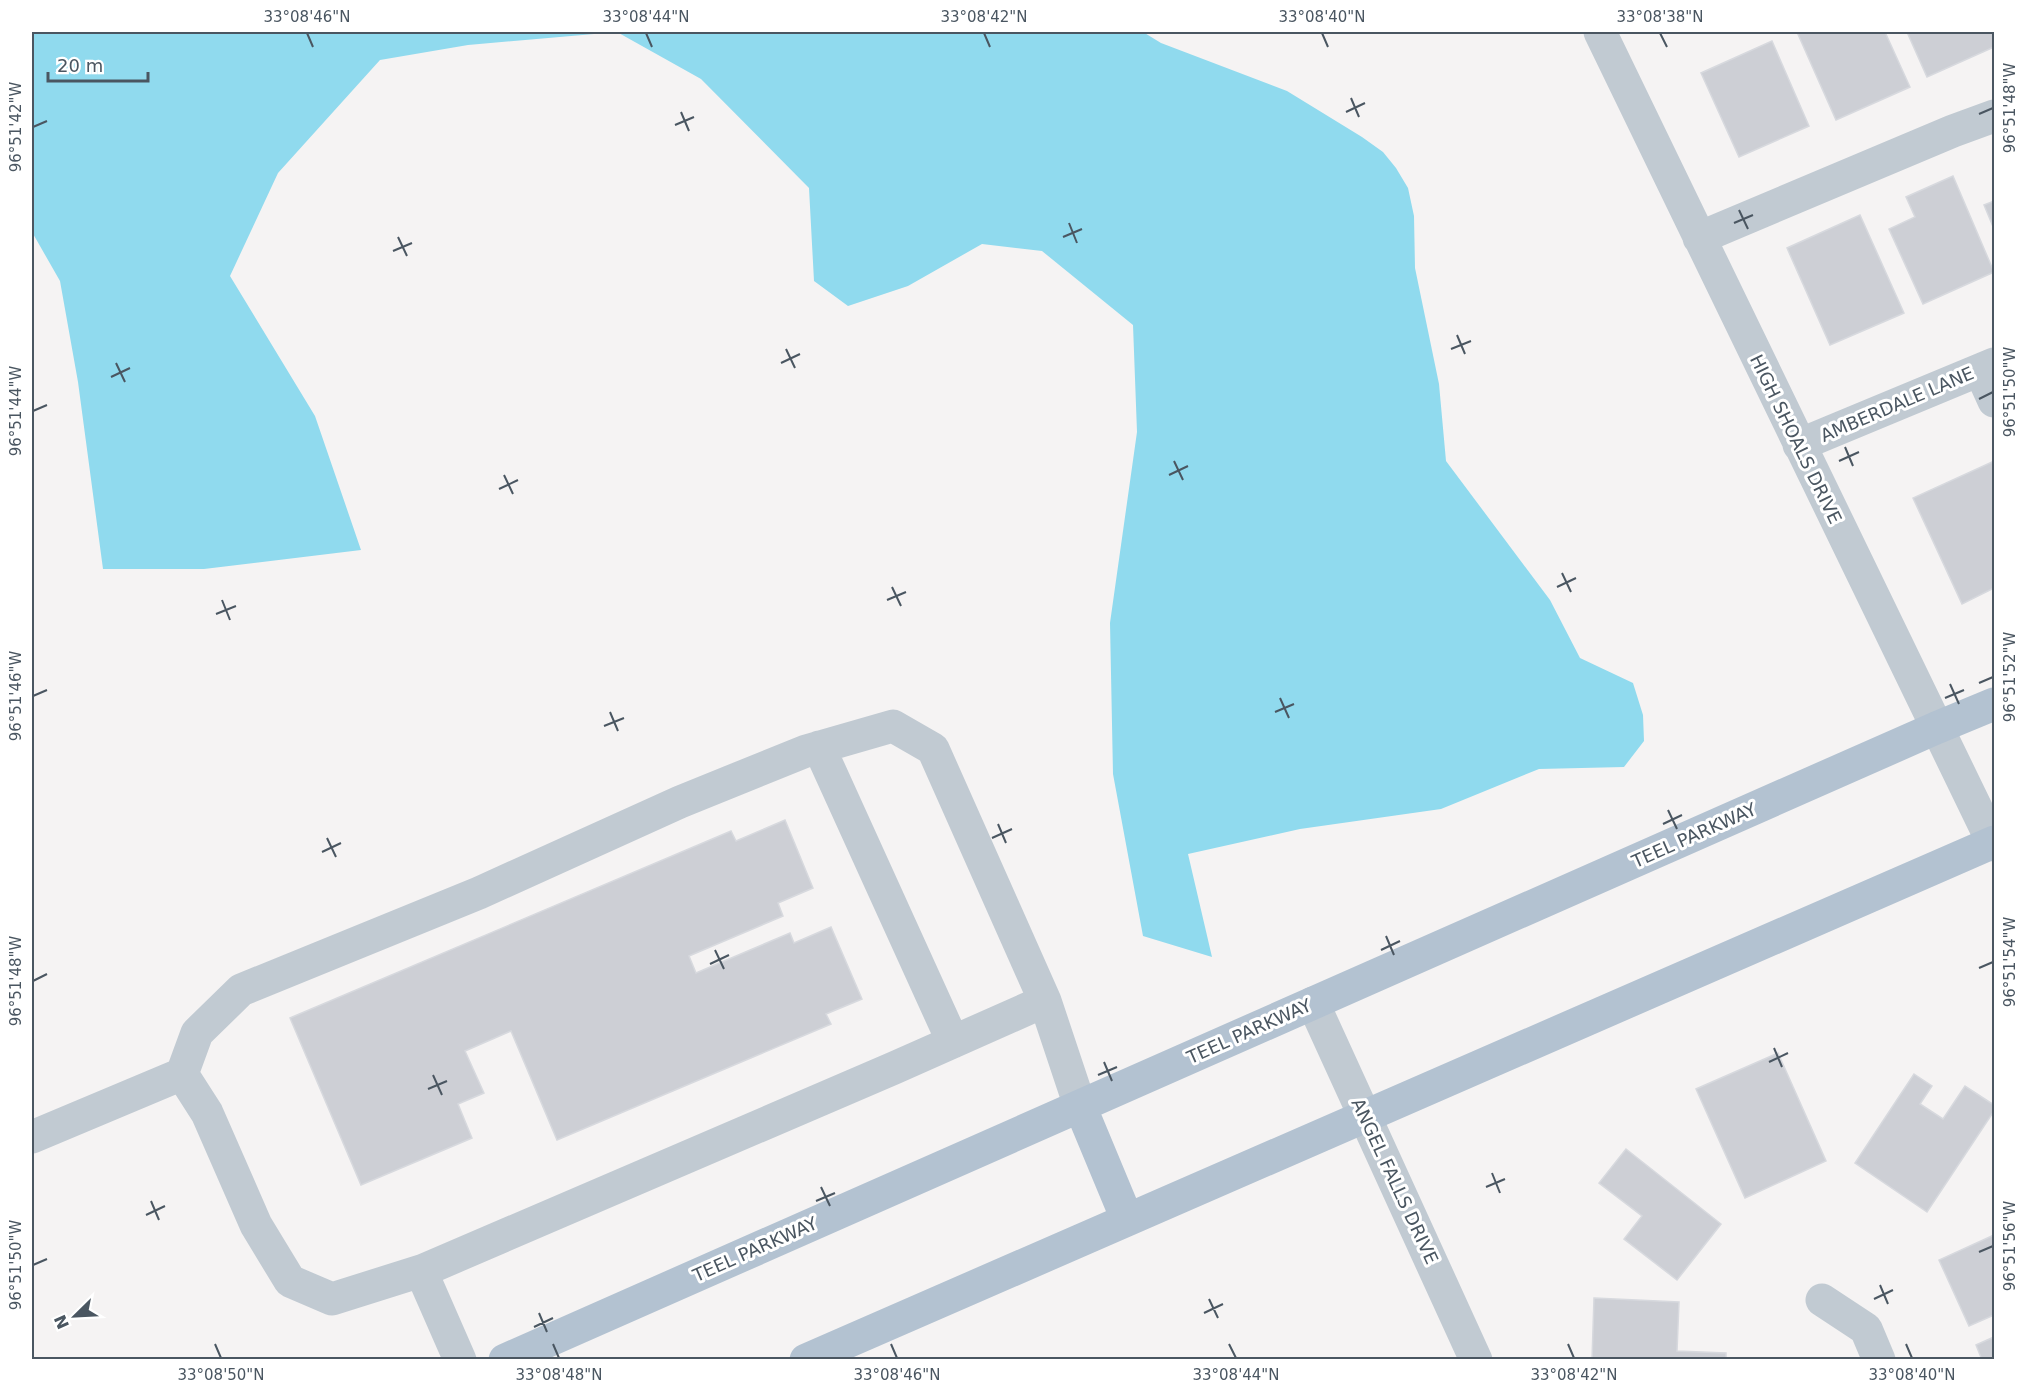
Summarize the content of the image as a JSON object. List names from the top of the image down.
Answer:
{
  "streets": {
    "main road": ["TEEL PARKWAY"],
    "street": ["AMBERDALE LANE", "HIGH SHOALS DRIVE", "ANGEL FALLS DRIVE"]
  },
  "crossings": [
    ["AMBERDALE LANE", "HIGH SHOALS DRIVE"],
    ["HIGH SHOALS DRIVE", "TEEL PARKWAY"],
    ["TEEL PARKWAY", "ANGEL FALLS DRIVE"]
  ],
  "scale_bar": "20 m",
  "north": "bottom left",
  "coordinates": [
    "33°08'46\"N",
    "33°08'44\"N",
    "33°08'42\"N",
    "33°08'40\"N",
    "33°08'38\"N",
    "96°51'48\"W",
    "96°51'42\"W",
    "96°51'50\"W",
    "96°51'44\"W",
    "96°51'52\"W",
    "96°51'46\"W",
    "96°51'54\"W",
    "96°51'56\"W",
    "33°08'50\"N",
    "33°08'48\"N"
  ]
}
